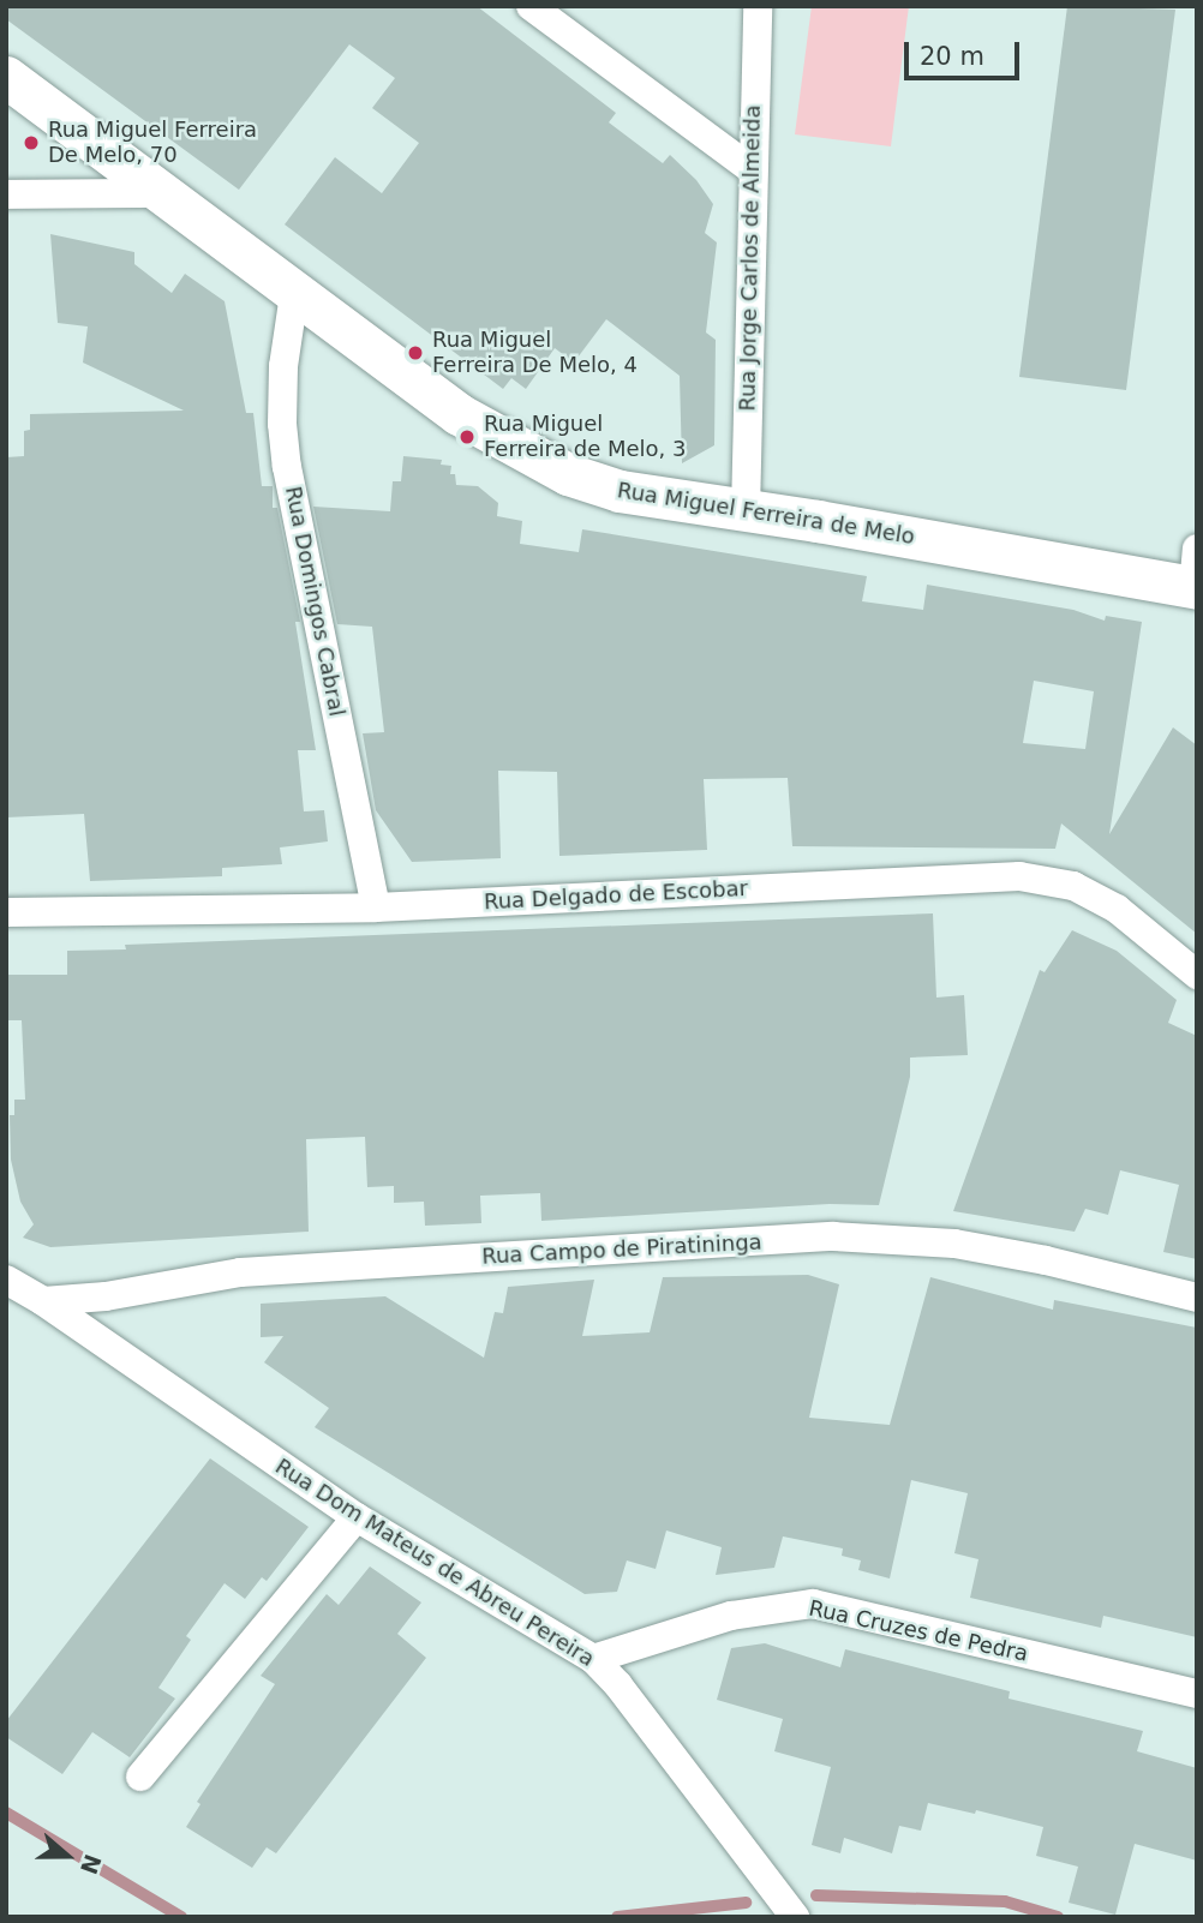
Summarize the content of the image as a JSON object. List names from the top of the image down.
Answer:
{
  "streets": {
    "main road": ["Rua Miguel Ferreira de Melo"],
    "street": [
      "Rua Jorge Carlos de Almeida",
      "Rua Domingos Cabral",
      "Rua Delgado de Escobar",
      "Rua Campo de Piratininga",
      "Rua Dom Mateus de Abreu Pereira",
      "Rua Cruzes de Pedra"
    ]
  },
  "crossings": [
    ["Rua Jorge Carlos de Almeida", "Rua Miguel Ferreira de Melo"],
    ["Rua Miguel Ferreira de Melo", "Rua Domingos Cabral"],
    ["Rua Domingos Cabral", "Rua Delgado de Escobar"],
    ["Rua Campo de Piratininga", "Rua Dom Mateus de Abreu Pereira"],
    ["Rua Dom Mateus de Abreu Pereira", "Rua Cruzes de Pedra"]
  ],
  "places": ["Rua Miguel Ferreira De Melo, 70", "Rua Miguel Ferreira De Melo, 4", "Rua Miguel Ferreira de Melo, 3"],
  "scale_bar": "20 m",
  "north": "right"
}
